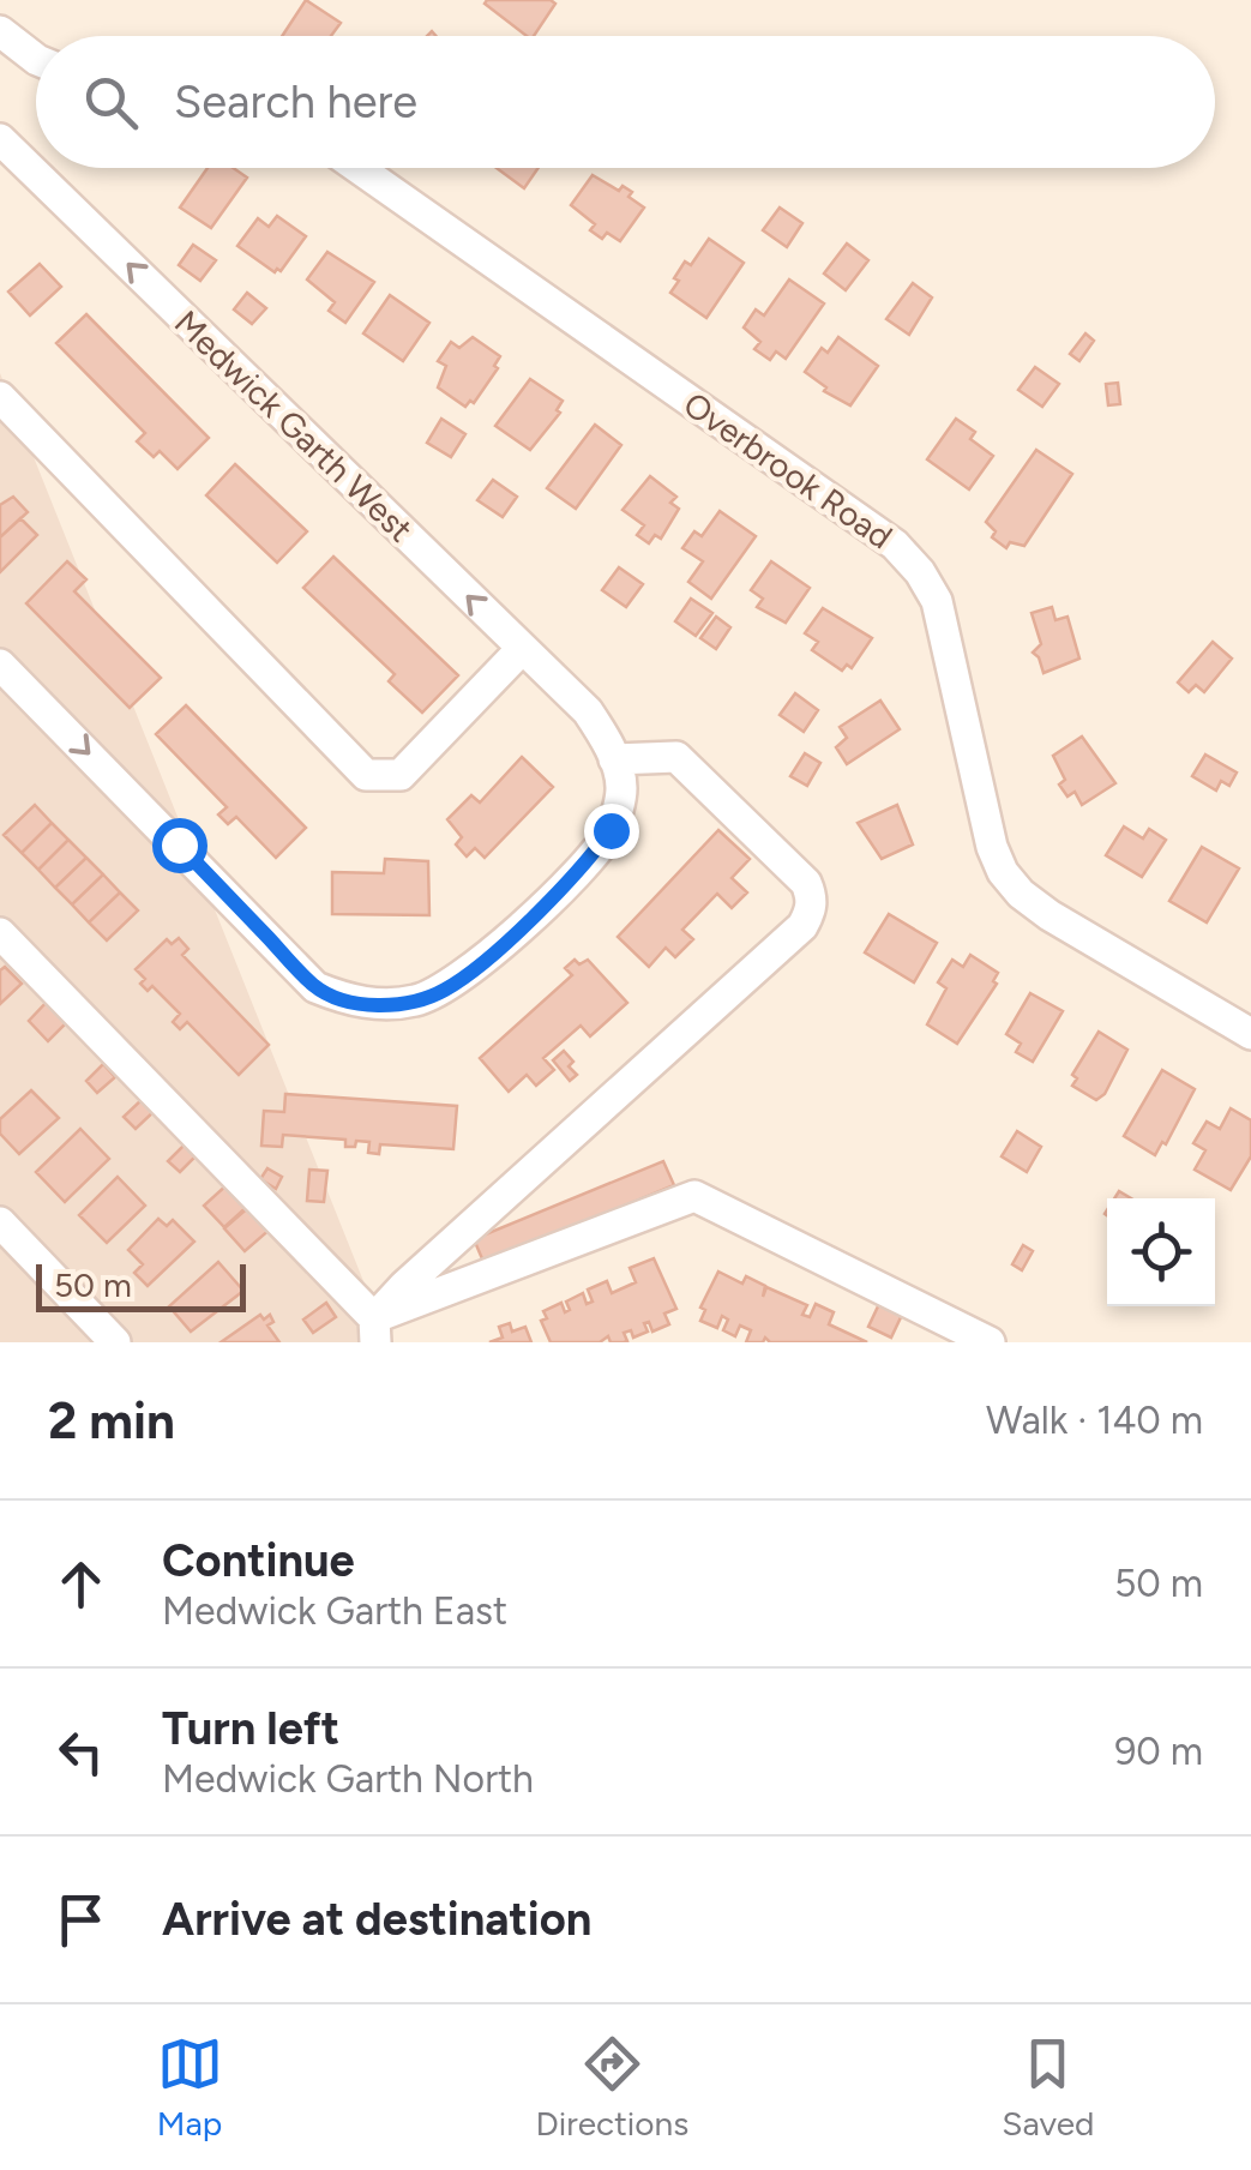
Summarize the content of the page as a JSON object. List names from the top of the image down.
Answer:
{
  "streets": {
    "street": ["Medwick Garth West", "Overbrook Road"]
  },
  "one_way": ["Medwick Garth West"],
  "scale_bar": "50 m",
  "page": {
    "search": "Search here",
    "scale": "50 m",
    "heading": ["2 min", "Walk · 140 m"],
    "list": [
      ["Continue", "Medwick Garth East", "50 m"],
      ["Turn left", "Medwick Garth North", "90 m"],
      "Arrive at destination"
    ],
    "nav": ["Map", "Directions", "Saved"]
  }
}
